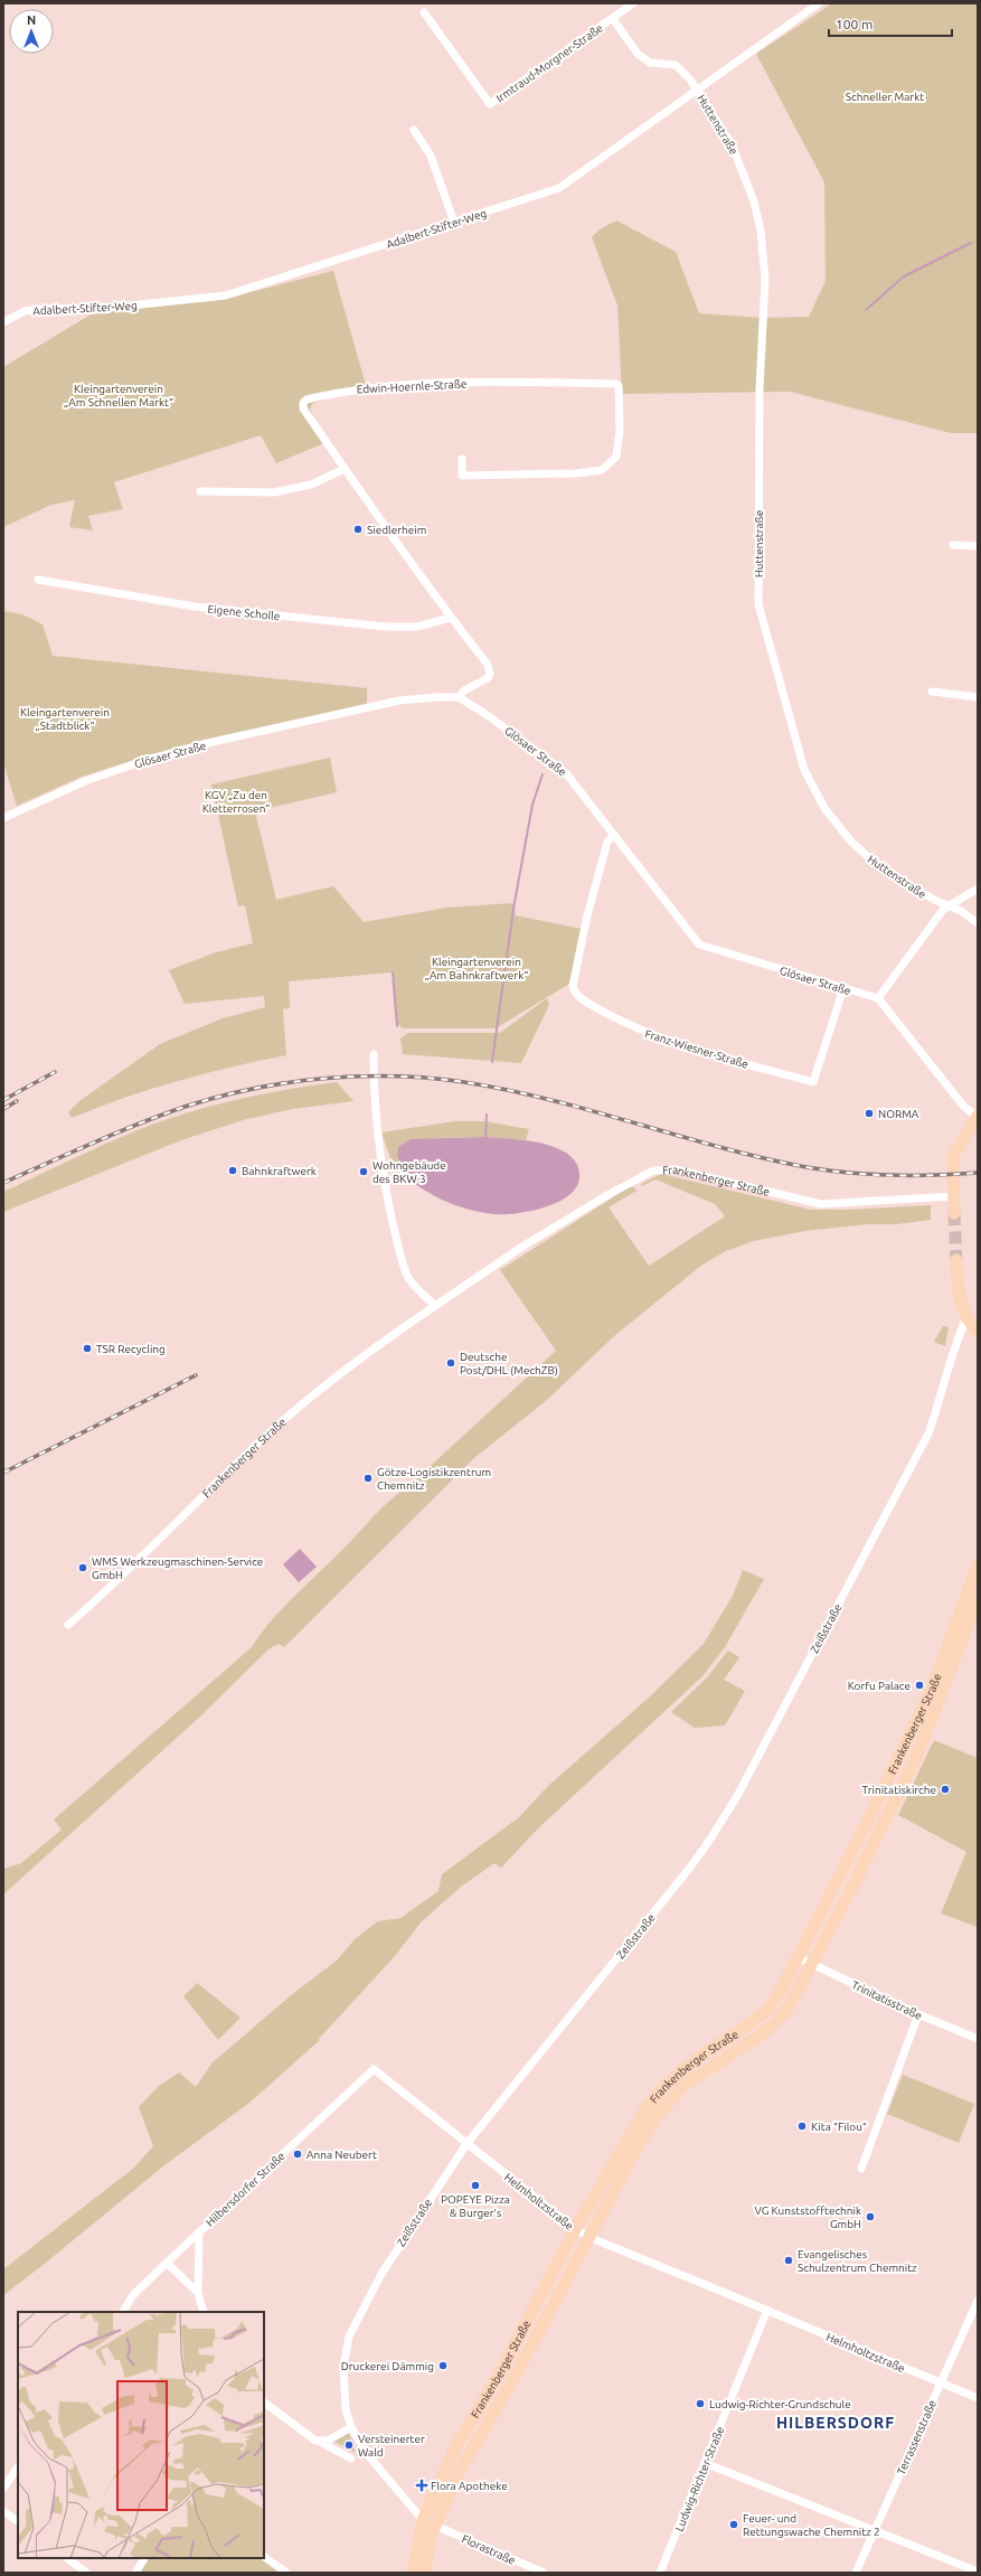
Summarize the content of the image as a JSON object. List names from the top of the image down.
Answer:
{
  "streets": {
    "main road": ["Frankenberger Straße"],
    "street": [
      "Irmtraud-Morgner-Straße",
      "Huttenstraße",
      "Adalbert-Stifter-Weg",
      "Edwin-Hoernle-Straße",
      "Eigene Scholle",
      "Glösaer Straße",
      "Franz-Wiesner-Straße",
      "Zeißstraße",
      "Trinitatisstraße",
      "Hilbersdorfer Straße",
      "Helmholtzstraße",
      "Terrassenstraße",
      "Ludwig-Richter-Straße",
      "Florastraße"
    ]
  },
  "crossings": [
    ["Irmtraud-Morgner-Straße", "Huttenstraße"],
    ["Irmtraud-Morgner-Straße", "Adalbert-Stifter-Weg"],
    ["Huttenstraße", "Adalbert-Stifter-Weg"],
    ["Edwin-Hoernle-Straße", "Eigene Scholle"],
    ["Edwin-Hoernle-Straße", "Glösaer Straße"],
    ["Glösaer Straße", "Franz-Wiesner-Straße"],
    ["Frankenberger Straße", "Zeißstraße"],
    ["Frankenberger Straße", "Trinitatisstraße"],
    ["Frankenberger Straße", "Helmholtzstraße"],
    ["Frankenberger Straße", "Florastraße"],
    ["Zeißstraße", "Helmholtzstraße"],
    ["Hilbersdorfer Straße", "Helmholtzstraße"],
    ["Helmholtzstraße", "Terrassenstraße"],
    ["Helmholtzstraße", "Ludwig-Richter-Straße"]
  ],
  "districts": ["HILBERSDORF"],
  "parks": [
    "Schneller Markt",
    "Kleingartenverein „Am Schnellen Markt“",
    "Kleingartenverein „Stadtblick“",
    "KGV „Zu den Kletterrosen“",
    "Kleingartenverein „Am Bahnkraftwerk“"
  ],
  "places": {
    "other": [
      "Siedlerheim",
      "NORMA",
      "Bahnkraftwerk",
      "Wohngebäude des BKW 3",
      "TSR Recycling",
      "Deutsche Post/DHL (MechZB)",
      "Götze-Logistikzentrum Chemnitz",
      "WMS Werkzeugmaschinen-Service GmbH",
      "Korfu Palace",
      "Trinitatiskirche",
      "Kita \"Filou\"",
      "Anna Neubert",
      "POPEYE Pizza & Burger's",
      "VG Kunststofftechnik GmbH",
      "Evangelisches Schulzentrum Chemnitz",
      "Druckerei Dämmig",
      "Ludwig-Richter-Grundschule",
      "Versteinerter Wald",
      "Feuer- und Rettungswache Chemnitz 2"
    ],
    "health": ["Flora Apotheke"]
  },
  "scale_bar": "100 m",
  "north": "top"
}
